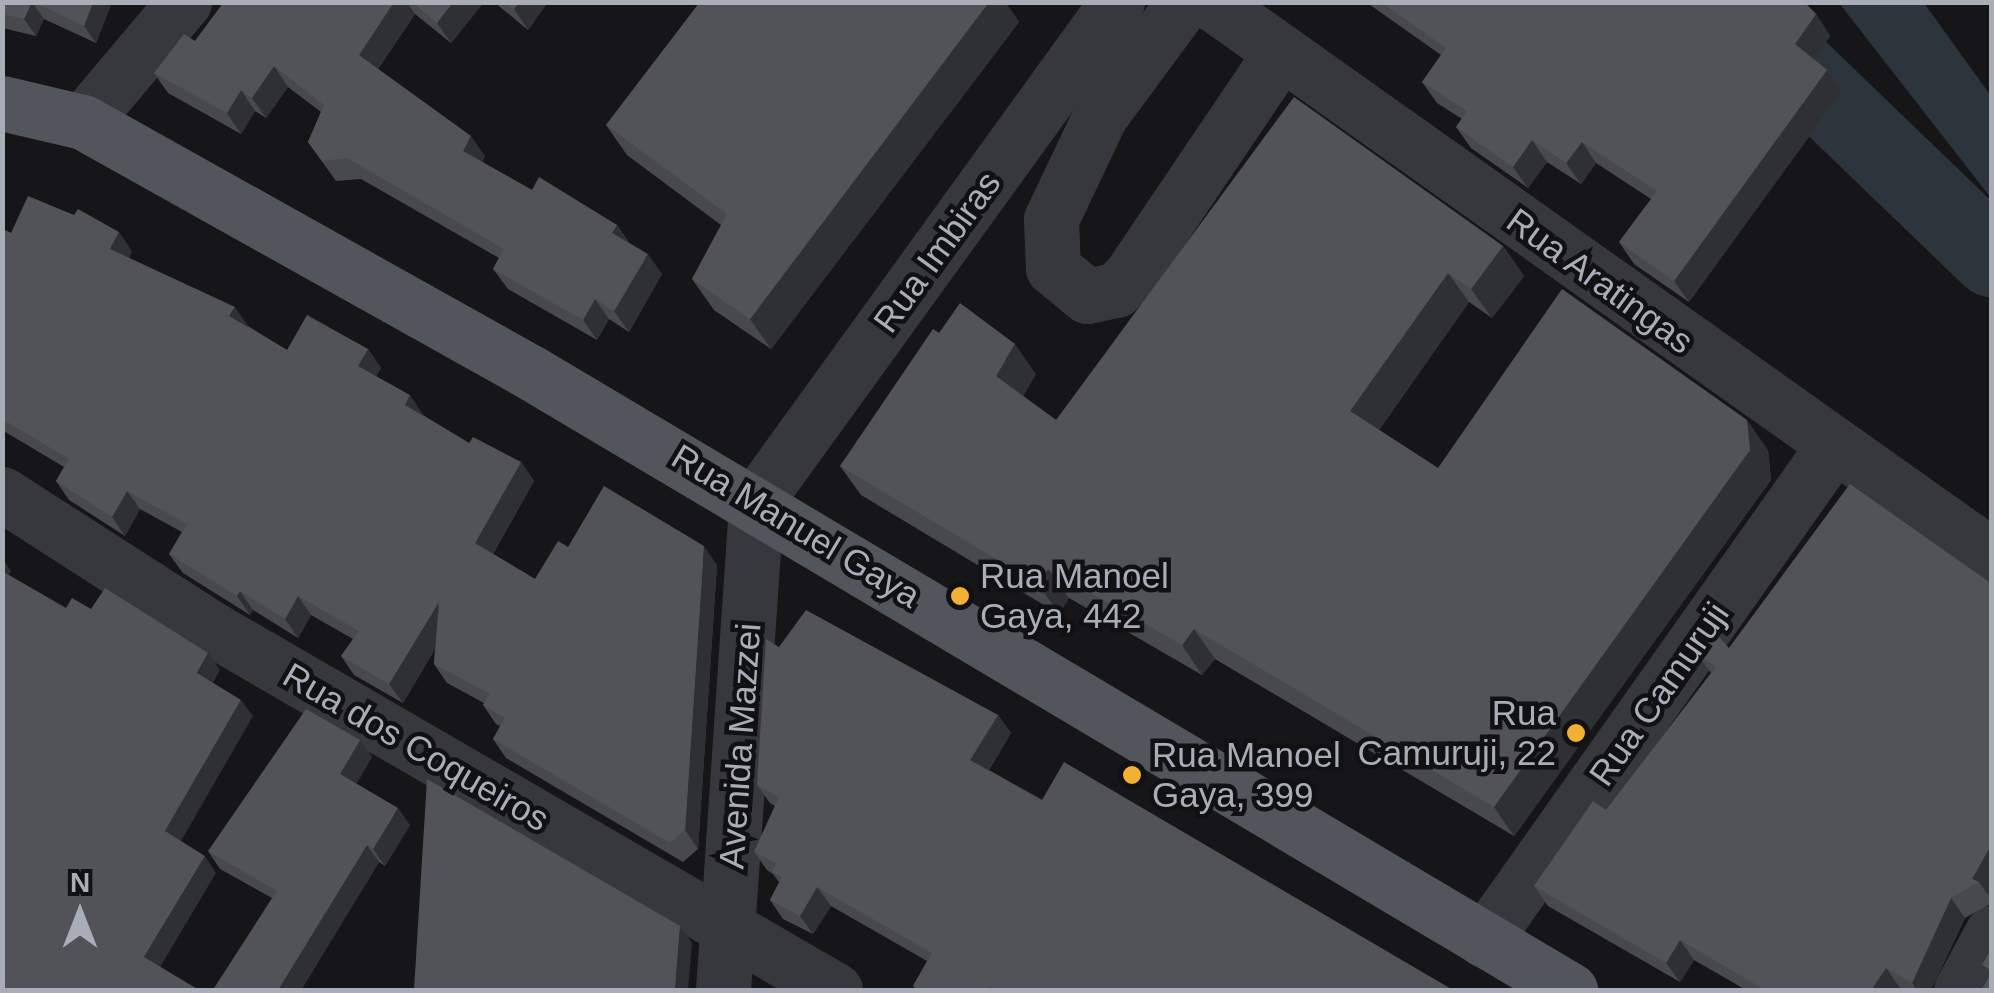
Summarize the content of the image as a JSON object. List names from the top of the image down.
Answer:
{
  "streets": {
    "main road": ["Rua Manuel Gaya"],
    "street": [
      "Rua Imbiras",
      "Rua Aratingas",
      "Rua Camuruji",
      "Avenida Mazzei",
      "Rua dos Coqueiros"
    ]
  },
  "crossings": [
    ["Rua Imbiras", "Rua Manuel Gaya"],
    ["Rua Imbiras", "Avenida Mazzei"],
    ["Rua Aratingas", "Rua Camuruji"],
    ["Rua Manuel Gaya", "Rua Camuruji"],
    ["Rua Manuel Gaya", "Avenida Mazzei"],
    ["Avenida Mazzei", "Rua dos Coqueiros"]
  ],
  "places": ["Rua Manoel Gaya, 442", "Rua Camuruji, 22", "Rua Manoel Gaya, 399"],
  "north": "top"
}
